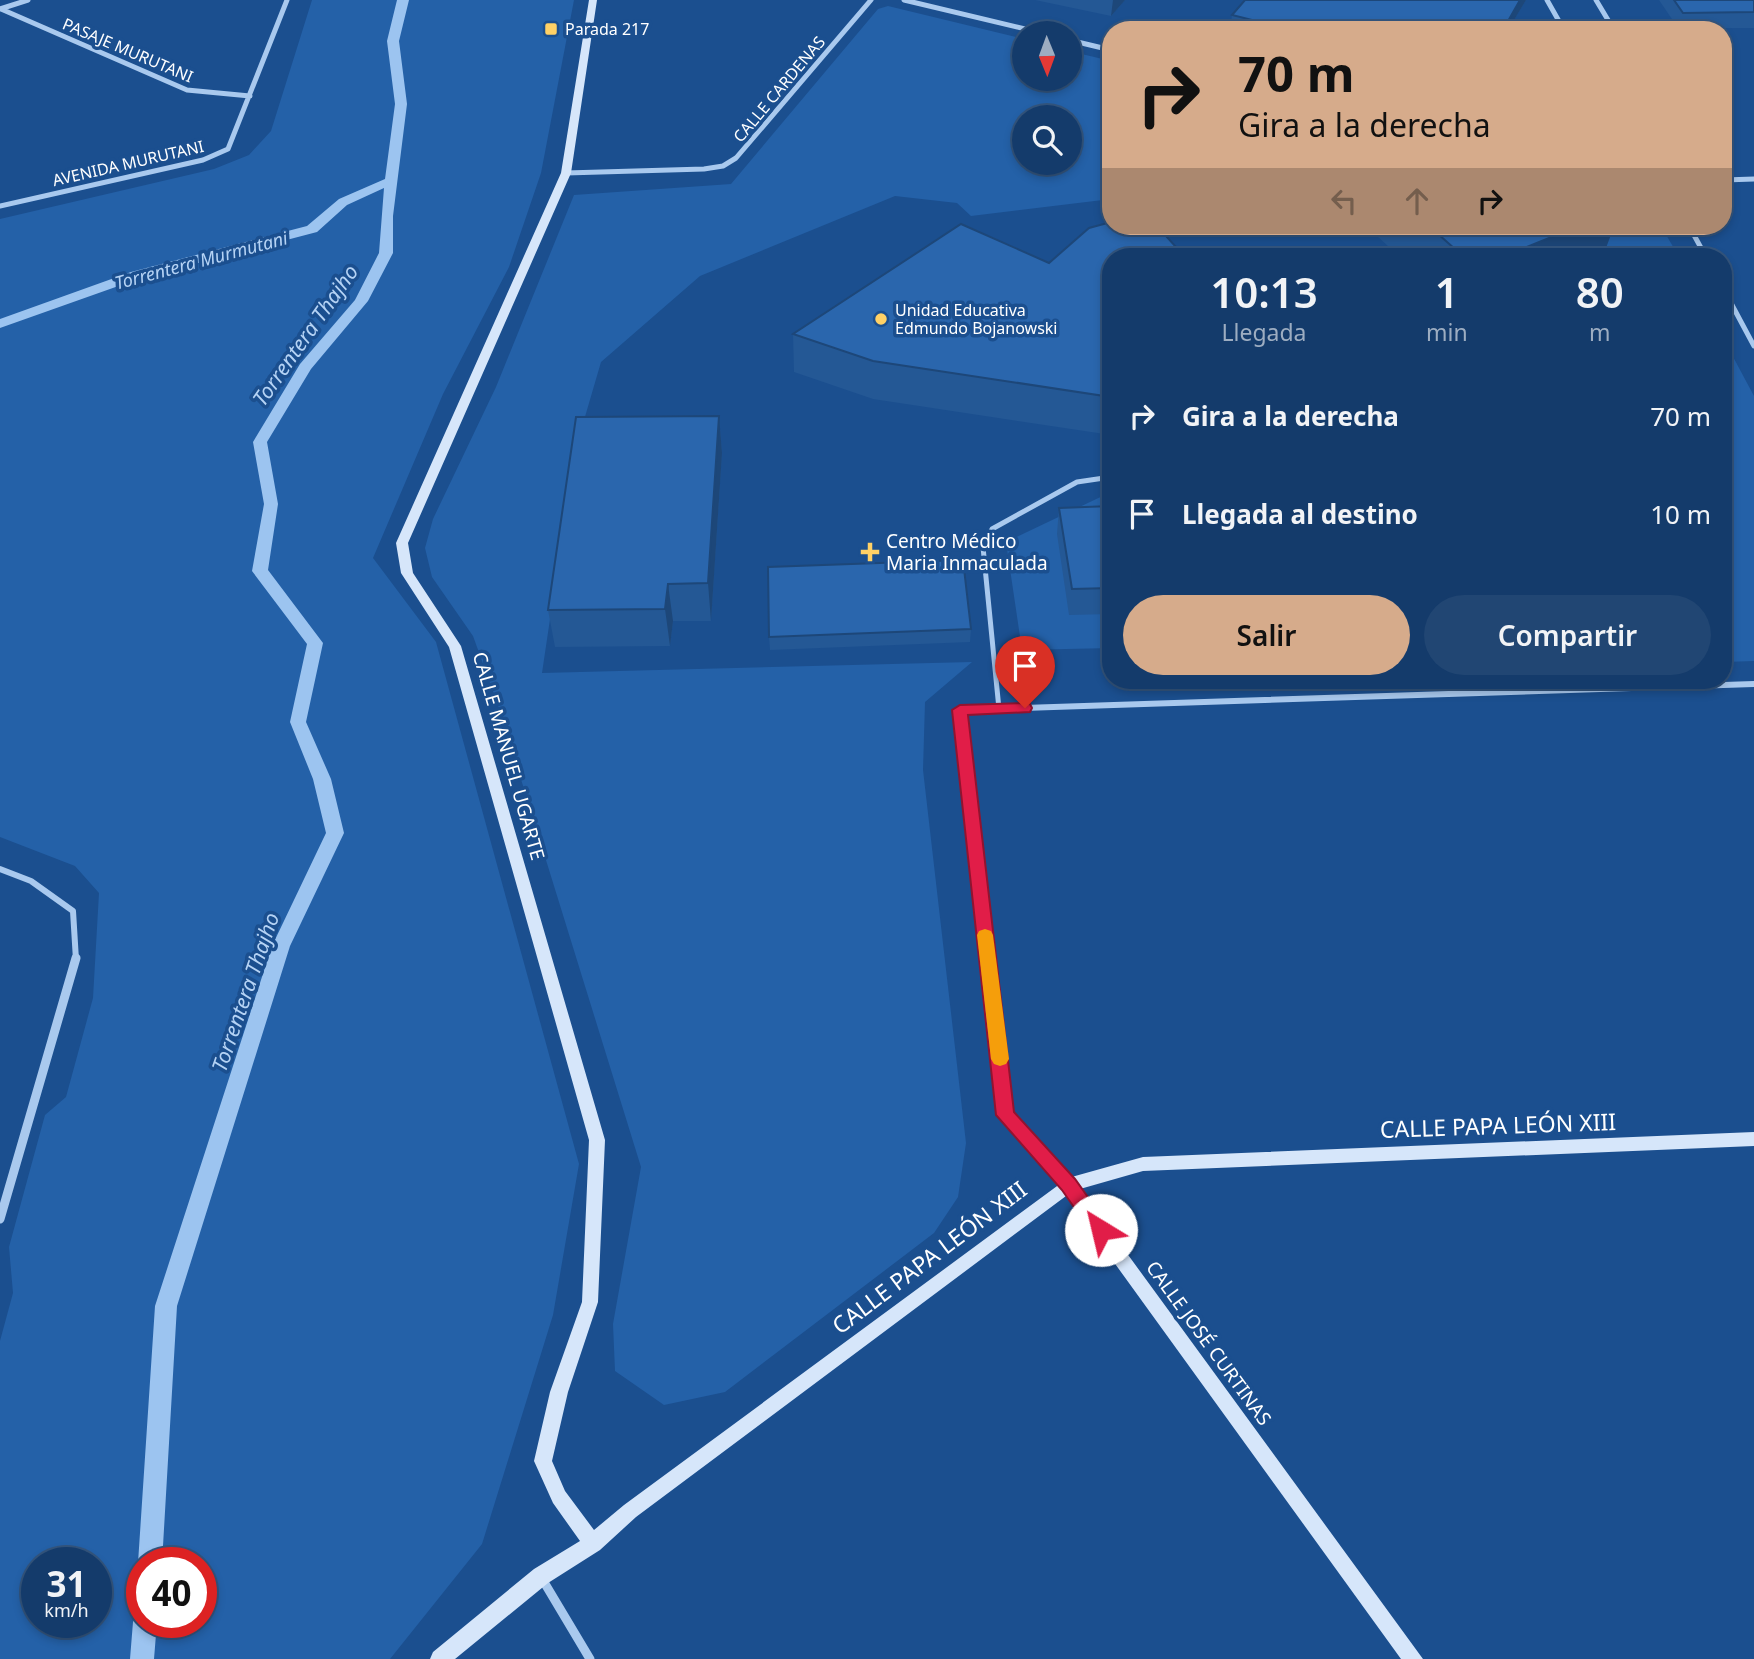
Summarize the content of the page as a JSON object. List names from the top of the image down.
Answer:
{
  "streets": {
    "street": [
      "PASAJE MURUTANI",
      "CALLE CARDENAS",
      "AVENIDA MURUTANI",
      "CALLE MANUEL UGARTE",
      "CALLE PAPA LEÓN XIII",
      "CALLE JOSÉ CURTINAS"
    ]
  },
  "crossings": [
    ["PASAJE MURUTANI", "AVENIDA MURUTANI"],
    ["CALLE CARDENAS", "CALLE MANUEL UGARTE"],
    ["CALLE MANUEL UGARTE", "CALLE PAPA LEÓN XIII"],
    ["CALLE PAPA LEÓN XIII", "CALLE JOSÉ CURTINAS"]
  ],
  "water": ["Torrentera Murmutani", "Torrentera Thajho"],
  "places": {
    "transit": ["Parada 217"],
    "other": ["Unidad Educativa Edmundo Bojanowski"],
    "health": ["Centro Médico Maria Inmaculada"]
  },
  "north": "bottom",
  "page": {
    "turn": ["70 m", "Gira a la derecha"],
    "eta": [
      "10:13",
      "Llegada",
      "1",
      "min",
      "80",
      "m"
    ],
    "list": [
      {
        "name": "Gira a la derecha",
        "value": "70 m"
      },
      {
        "name": "Llegada al destino",
        "value": "10 m"
      }
    ],
    "buttons": ["Salir", "Compartir"],
    "speed": "31 km/h",
    "limit": "40"
  }
}
